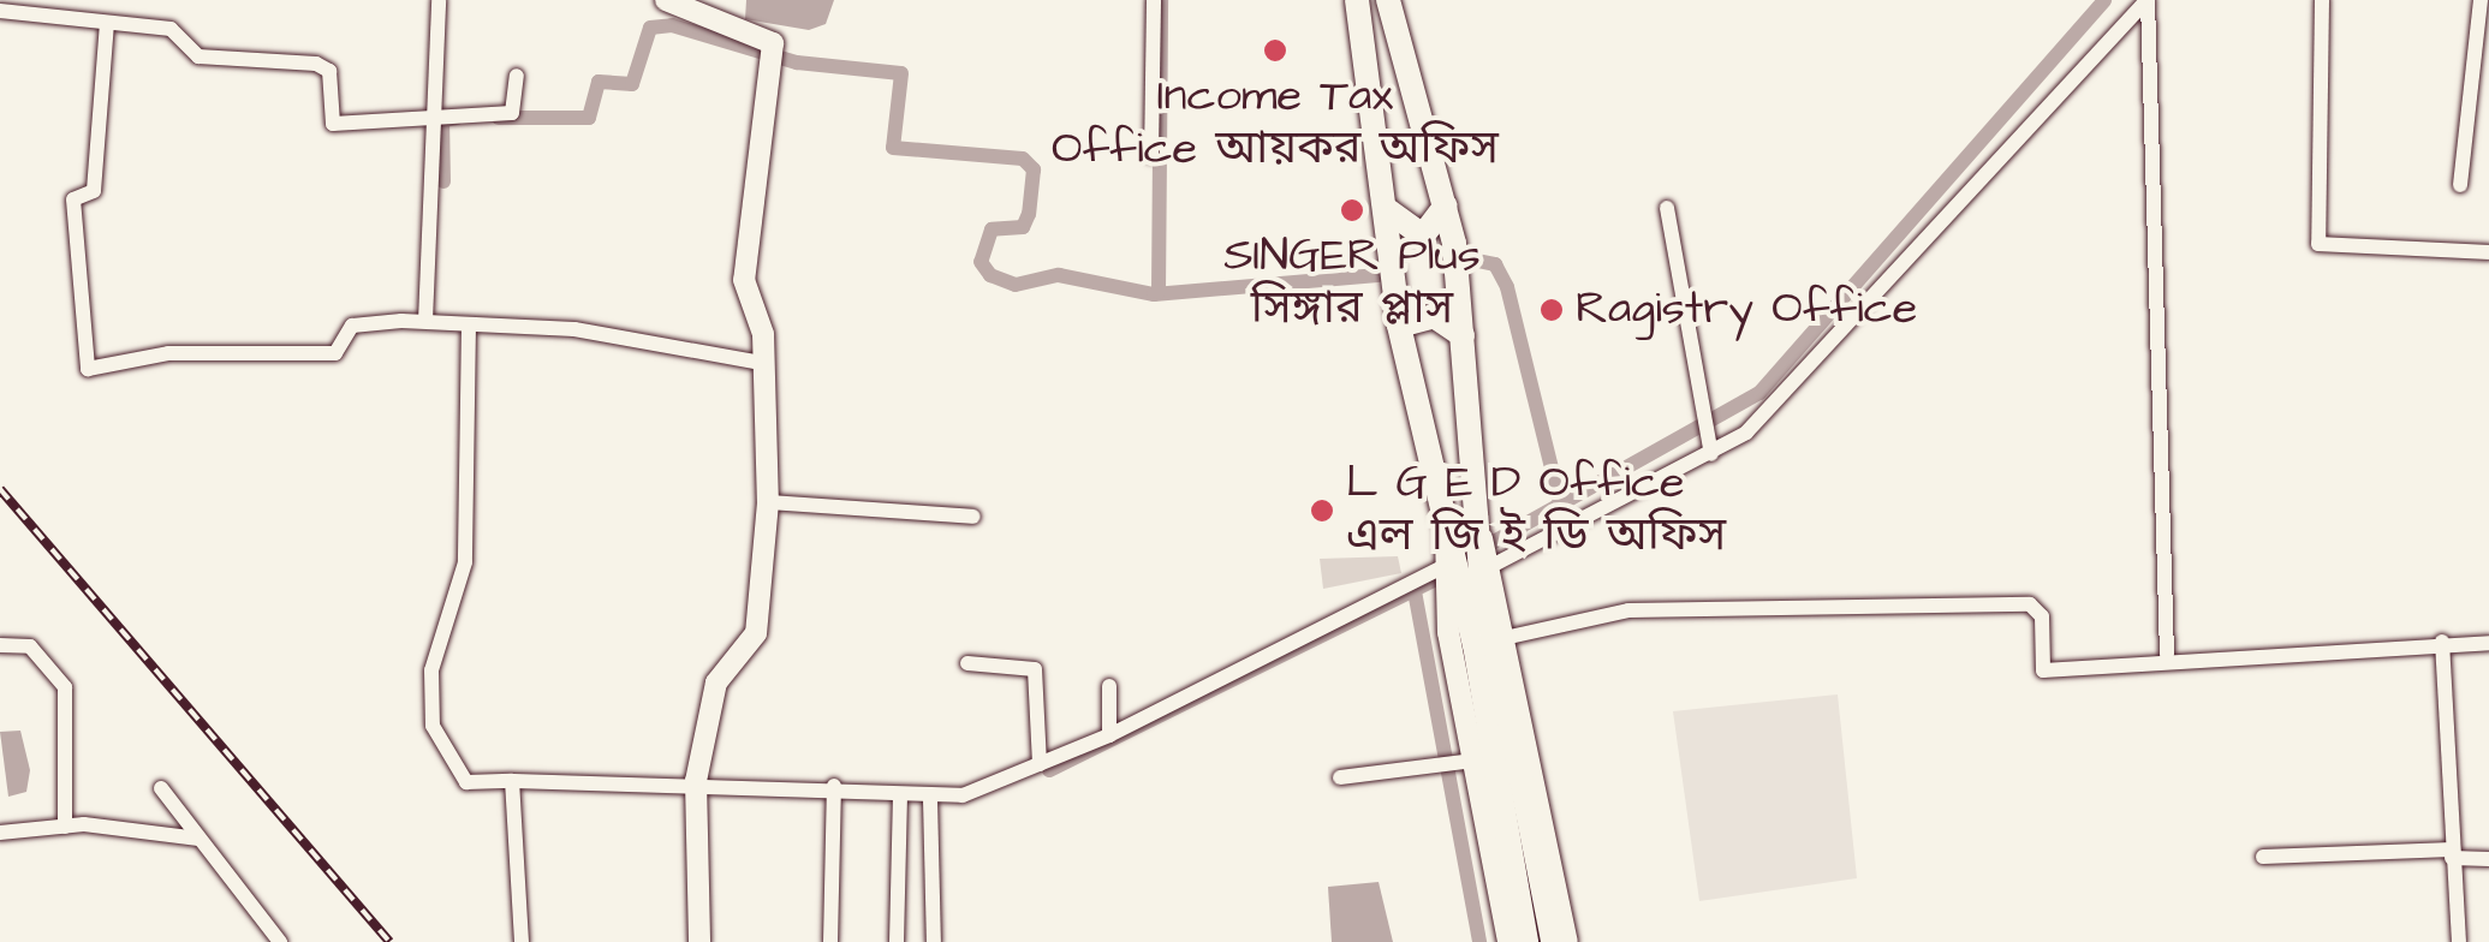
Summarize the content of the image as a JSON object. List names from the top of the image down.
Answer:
{
  "places": [
    "Income Tax Office আয়কর অফিস",
    "SINGER Plus সিঙ্গার প্লাস",
    "Ragistry Office",
    "L G E D Office এল জি ই ডি অফিস"
  ]
}
